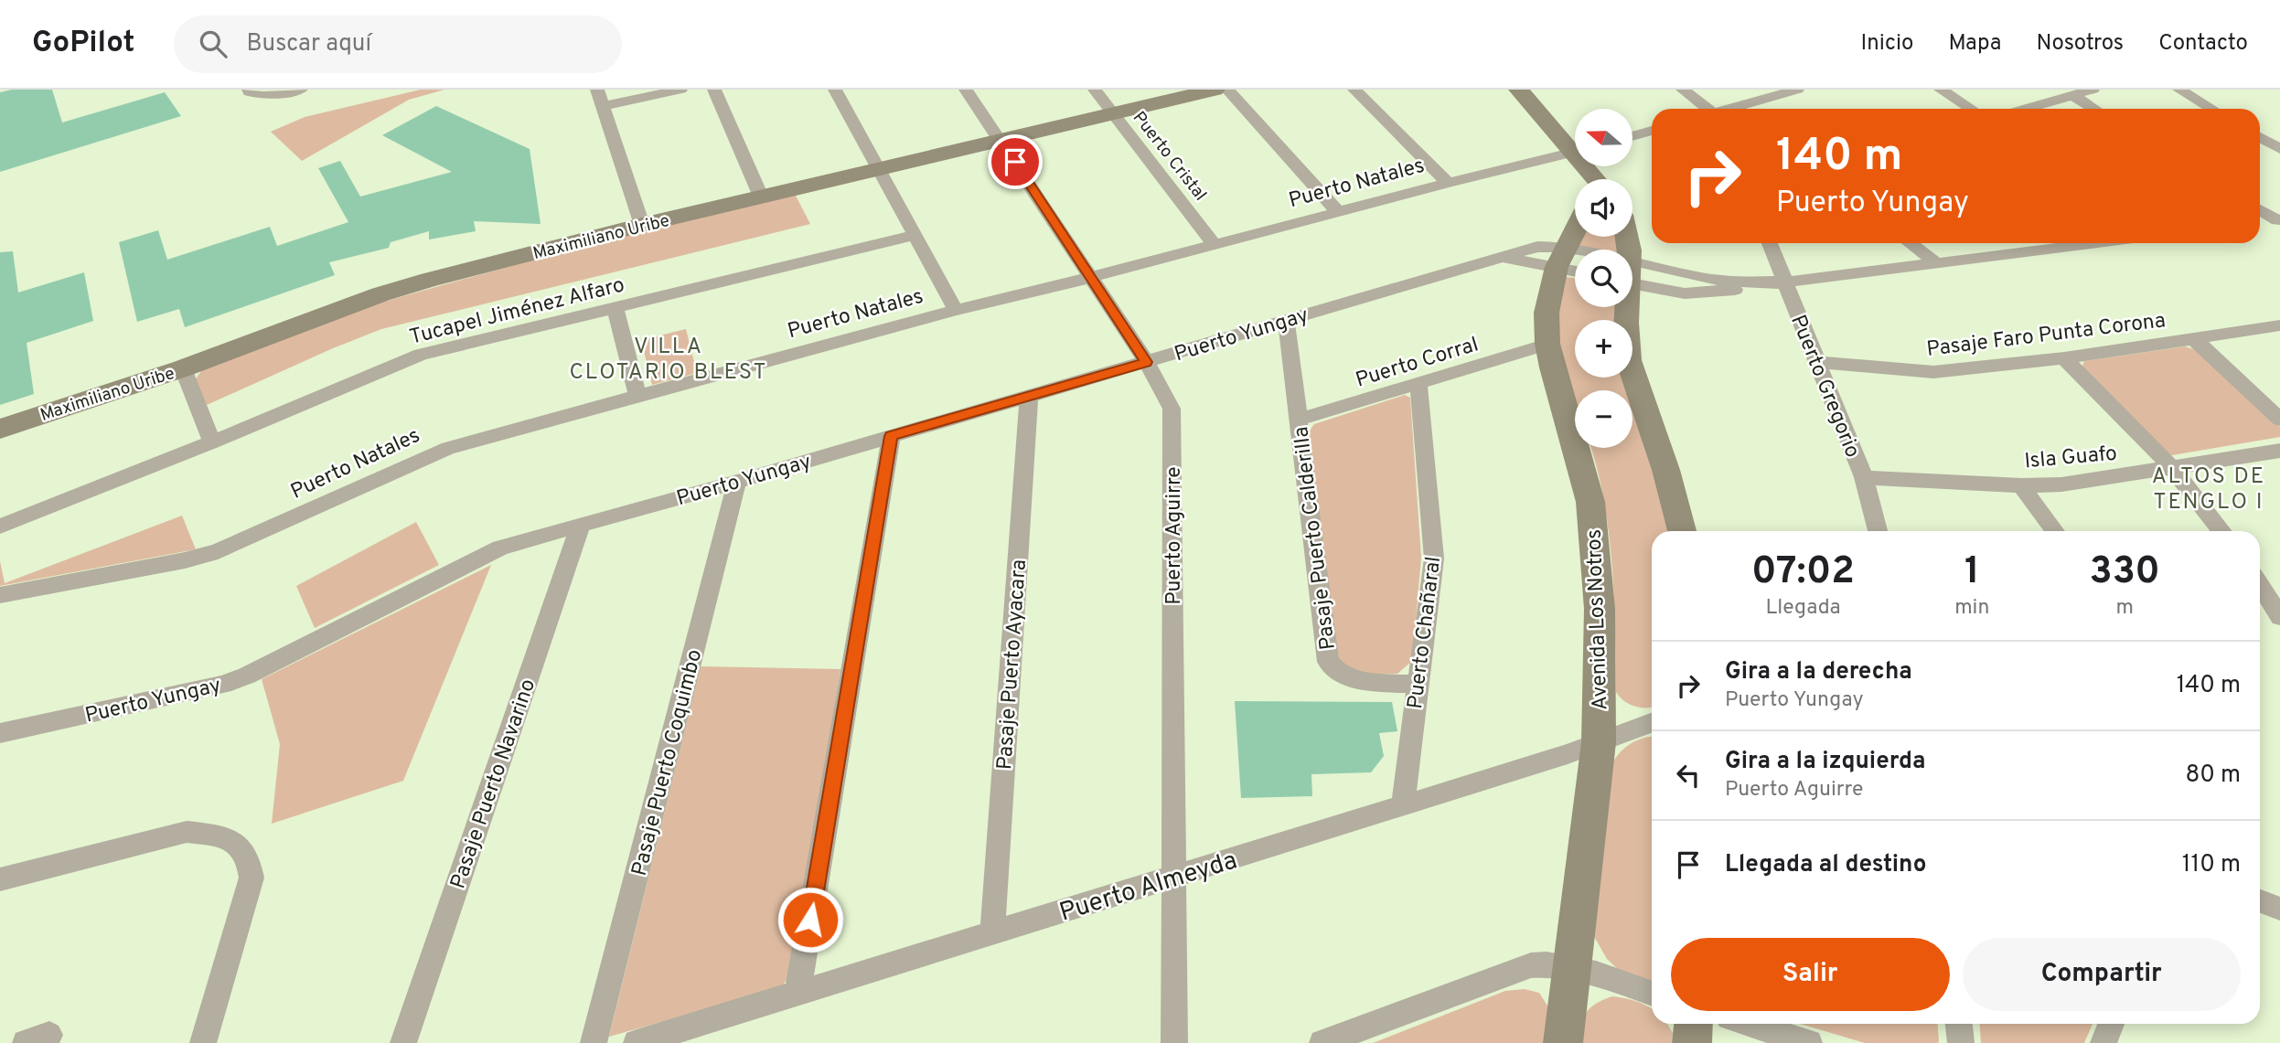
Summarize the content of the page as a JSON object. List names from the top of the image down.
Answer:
{
  "streets": {
    "main road": ["Maximiliano Uribe", "Avenida Los Notros"],
    "street": [
      "Puerto Cristal",
      "Puerto Natales",
      "Tucapel Jiménez Alfaro",
      "Puerto Yungay",
      "Pasaje Faro Punta Corona",
      "Puerto Corral",
      "Puerto Gregorio",
      "Isla Guafo",
      "Puerto Aguirre",
      "Pasaje Puerto Calderilla",
      "Puerto Chañaral",
      "Pasaje Puerto Ayacara",
      "Pasaje Puerto Coquimbo",
      "Pasaje Puerto Navarino",
      "Puerto Almeyda"
    ]
  },
  "crossings": [
    ["Puerto Cristal", "Puerto Natales"],
    ["Puerto Cristal", "Maximiliano Uribe"],
    ["Puerto Natales", "Puerto Aguirre"],
    ["Maximiliano Uribe", "Puerto Aguirre"],
    ["Puerto Yungay", "Puerto Aguirre"],
    ["Puerto Yungay", "Pasaje Puerto Calderilla"],
    ["Puerto Yungay", "Avenida Los Notros"],
    ["Puerto Yungay", "Pasaje Puerto Ayacara"],
    ["Puerto Yungay", "Pasaje Puerto Coquimbo"],
    ["Puerto Yungay", "Pasaje Puerto Navarino"],
    ["Pasaje Faro Punta Corona", "Puerto Gregorio"],
    ["Puerto Corral", "Pasaje Puerto Calderilla"],
    ["Puerto Corral", "Avenida Los Notros"],
    ["Puerto Corral", "Puerto Chañaral"],
    ["Puerto Gregorio", "Isla Guafo"],
    ["Puerto Aguirre", "Puerto Almeyda"],
    ["Pasaje Puerto Calderilla", "Puerto Chañaral"],
    ["Avenida Los Notros", "Puerto Almeyda"],
    ["Puerto Chañaral", "Puerto Almeyda"],
    ["Pasaje Puerto Ayacara", "Puerto Almeyda"]
  ],
  "districts": ["VILLA CLOTARIO BLEST", "ALTOS DE TENGLO I"],
  "north": "left",
  "page": {
    "header": "GoPilot",
    "search": "Buscar aquí",
    "nav": [
      "Inicio",
      "Mapa",
      "Nosotros",
      "Contacto"
    ],
    "map_buttons": ["+", "−"],
    "turn": ["140 m", "Puerto Yungay"],
    "eta": [
      "07:02",
      "Llegada",
      "1",
      "min",
      "330",
      "m"
    ],
    "list": [
      {
        "name": "Gira a la derecha",
        "note": "Puerto Yungay",
        "value": "140 m"
      },
      {
        "name": "Gira a la izquierda",
        "note": "Puerto Aguirre",
        "value": "80 m"
      },
      {
        "name": "Llegada al destino",
        "value": "110 m"
      }
    ],
    "buttons": ["Salir", "Compartir"]
  }
}
